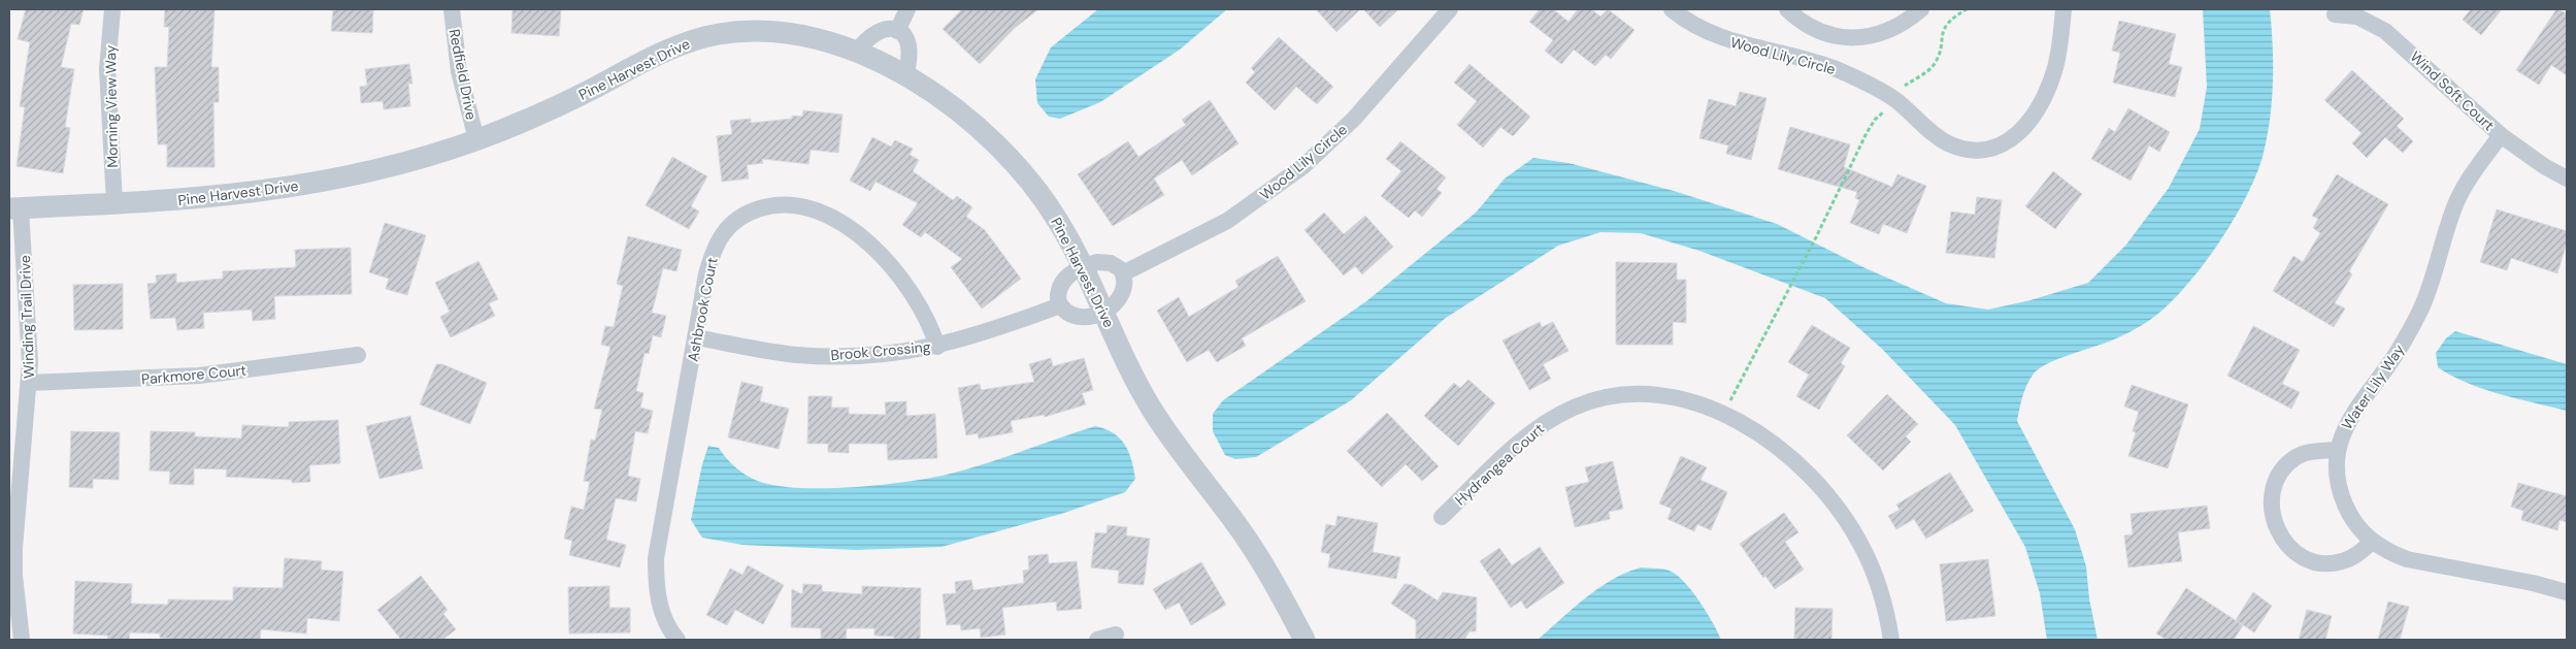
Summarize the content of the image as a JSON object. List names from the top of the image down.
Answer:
{
  "streets": {
    "street": [
      "Wood Lily Circle",
      "Pine Harvest Drive",
      "Redfield Drive",
      "Wind Soft Court",
      "Morning View Way",
      "Ashbrook Court",
      "Winding Trail Drive",
      "Brook Crossing",
      "Parkmore Court",
      "Water Lily Way",
      "Hydrangea Court"
    ]
  },
  "crossings": [
    ["Pine Harvest Drive", "Redfield Drive"],
    ["Pine Harvest Drive", "Morning View Way"],
    ["Pine Harvest Drive", "Winding Trail Drive"],
    ["Wind Soft Court", "Water Lily Way"],
    ["Ashbrook Court", "Brook Crossing"],
    ["Winding Trail Drive", "Parkmore Court"]
  ]
}
